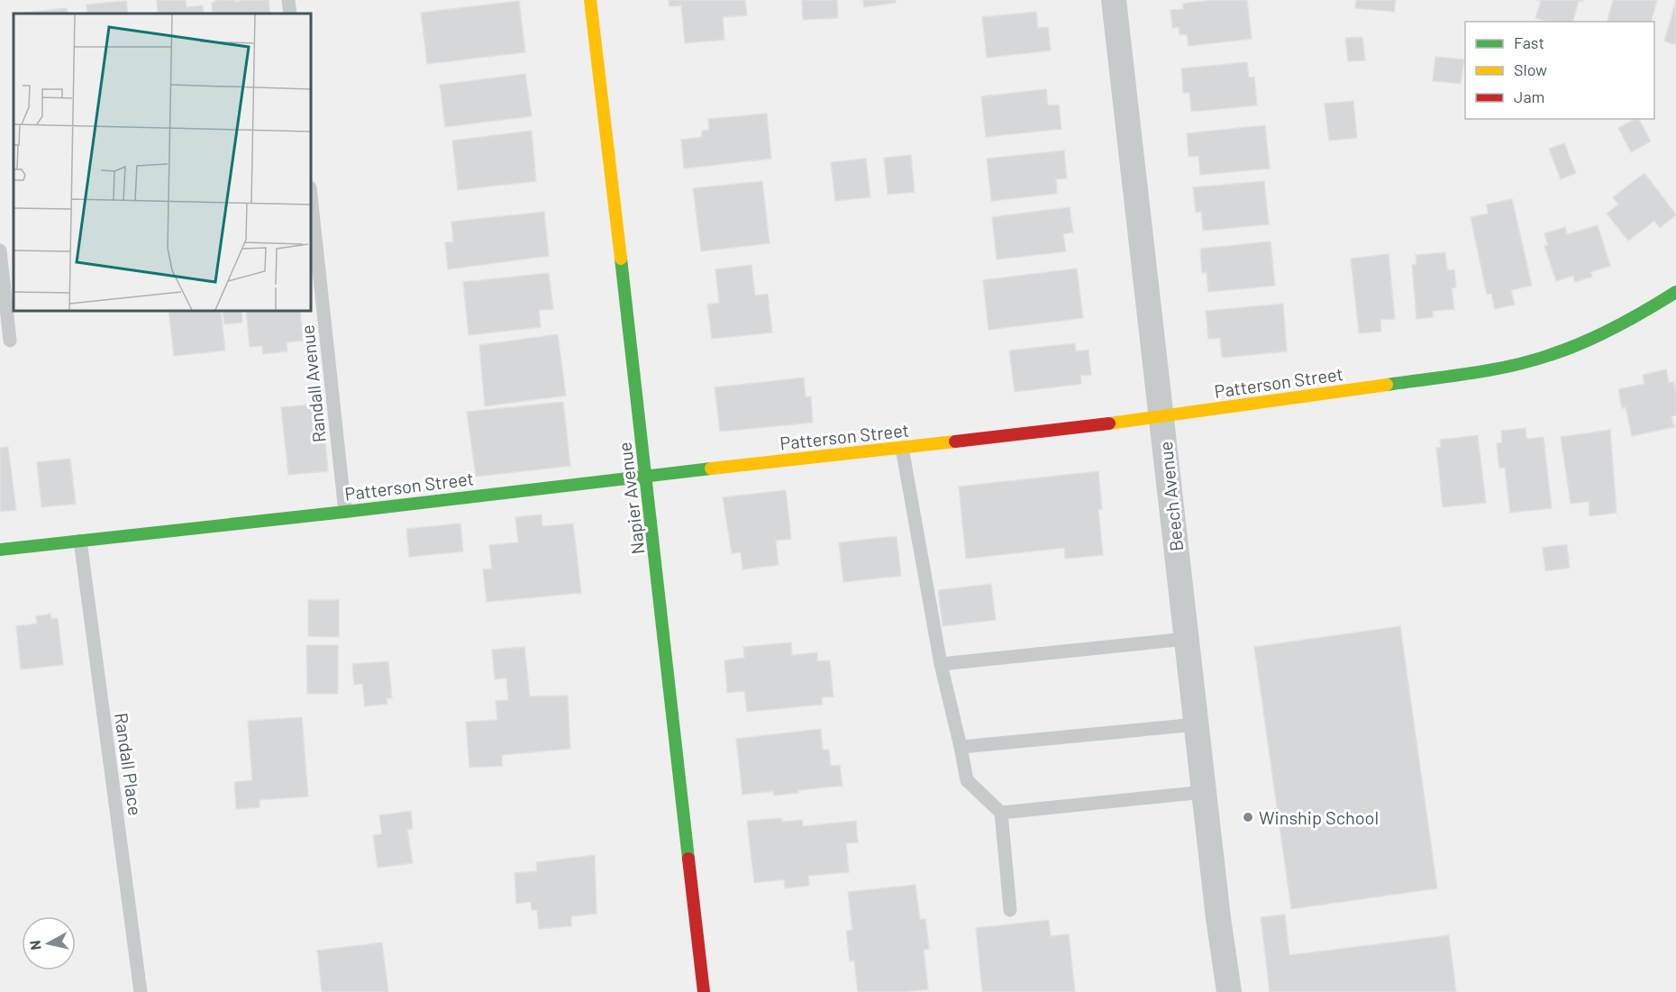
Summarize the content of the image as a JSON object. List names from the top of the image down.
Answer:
{
  "streets": {
    "street": ["Patterson Street", "Beech Avenue", "Napier Avenue"],
    "lane": ["Randall Avenue", "Randall Place"]
  },
  "crossings": [
    ["Patterson Street", "Randall Avenue"],
    ["Patterson Street", "Beech Avenue"],
    ["Patterson Street", "Napier Avenue"],
    ["Patterson Street", "Randall Place"]
  ],
  "places": ["Winship School"],
  "legend": ["Fast", "Slow", "Jam"],
  "north": "left"
}
